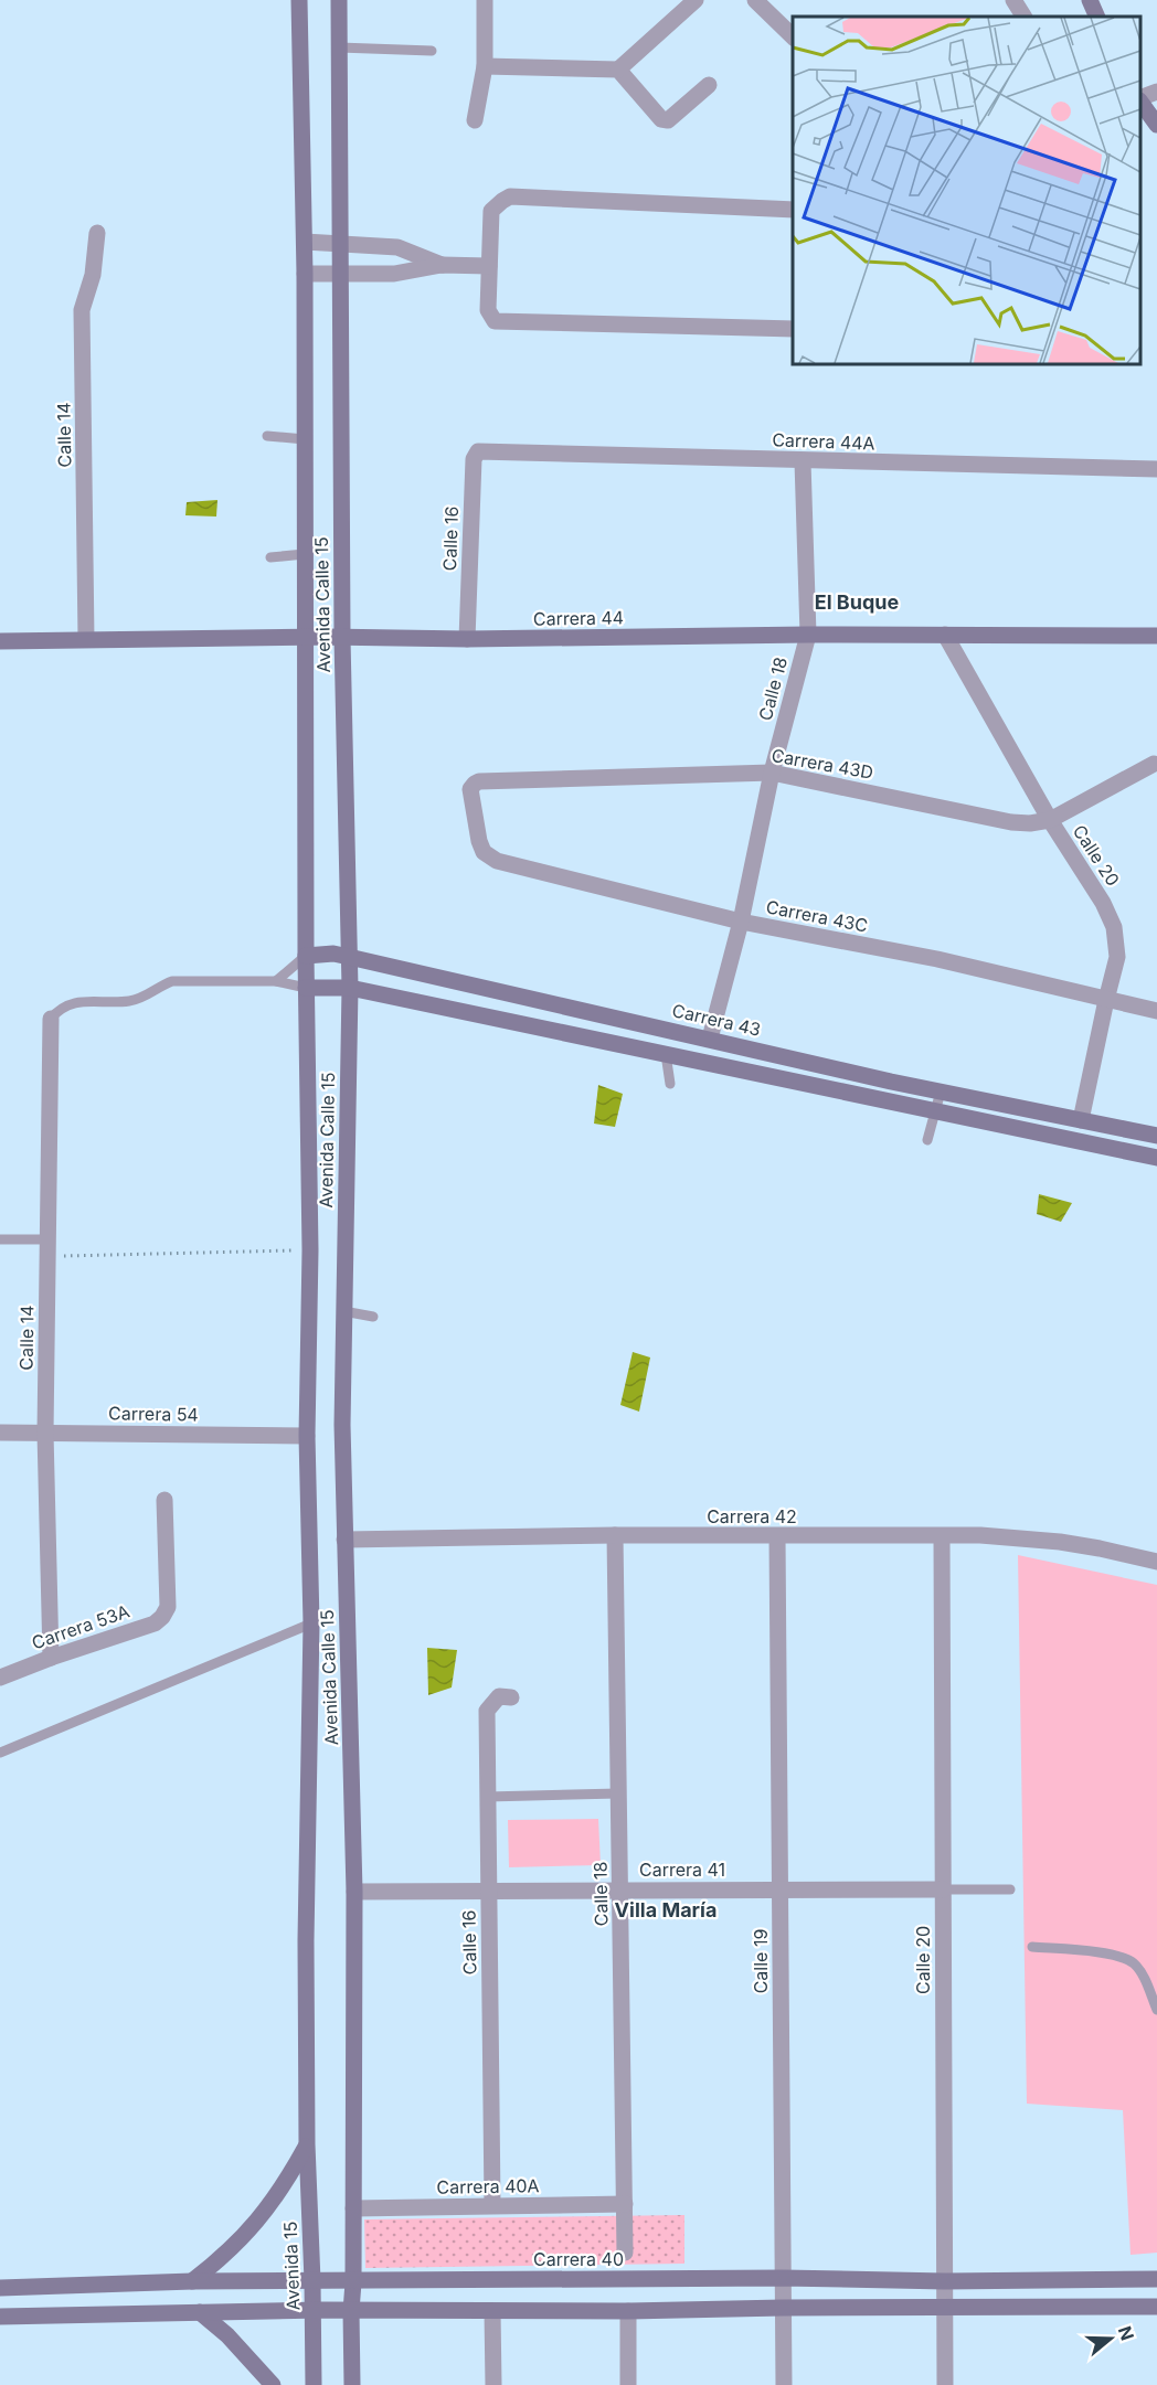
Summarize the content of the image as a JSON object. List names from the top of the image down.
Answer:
{
  "streets": {
    "street": [
      "Calle 14",
      "Carrera 44A",
      "Calle 16",
      "Avenida Calle 15",
      "Carrera 44",
      "Calle 18",
      "Carrera 43D",
      "Calle 20",
      "Carrera 43C",
      "Carrera 43",
      "Carrera 54",
      "Carrera 42",
      "Carrera 53A",
      "Carrera 41",
      "Calle 19",
      "Carrera 40A",
      "Carrera 40",
      "Avenida 15"
    ]
  },
  "crossings": [
    ["Calle 14", "Carrera 44"],
    ["Calle 14", "Carrera 54"],
    ["Calle 14", "Carrera 53A"],
    ["Carrera 44A", "Calle 16"],
    ["Carrera 44A", "Calle 18"],
    ["Calle 16", "Carrera 44"],
    ["Calle 16", "Carrera 41"],
    ["Calle 16", "Carrera 40A"],
    ["Avenida Calle 15", "Carrera 44"],
    ["Avenida Calle 15", "Carrera 43"],
    ["Avenida Calle 15", "Carrera 54"],
    ["Avenida Calle 15", "Carrera 42"],
    ["Avenida Calle 15", "Carrera 41"],
    ["Avenida Calle 15", "Carrera 40A"],
    ["Avenida Calle 15", "Carrera 40"],
    ["Avenida Calle 15", "Avenida 15"],
    ["Carrera 44", "Calle 18"],
    ["Carrera 44", "Calle 20"],
    ["Calle 18", "Carrera 43D"],
    ["Calle 18", "Carrera 43C"],
    ["Calle 18", "Carrera 43"],
    ["Calle 18", "Carrera 42"],
    ["Calle 18", "Carrera 41"],
    ["Calle 18", "Carrera 40A"],
    ["Carrera 43D", "Calle 20"],
    ["Carrera 43D", "Carrera 43C"],
    ["Calle 20", "Carrera 43C"],
    ["Calle 20", "Carrera 43"],
    ["Calle 20", "Carrera 42"],
    ["Calle 20", "Carrera 41"],
    ["Calle 20", "Carrera 40"],
    ["Carrera 42", "Calle 19"],
    ["Carrera 41", "Calle 19"],
    ["Calle 19", "Carrera 40"],
    ["Carrera 40", "Avenida 15"]
  ],
  "districts": ["El Buque", "Villa María"],
  "north": "right"
}
